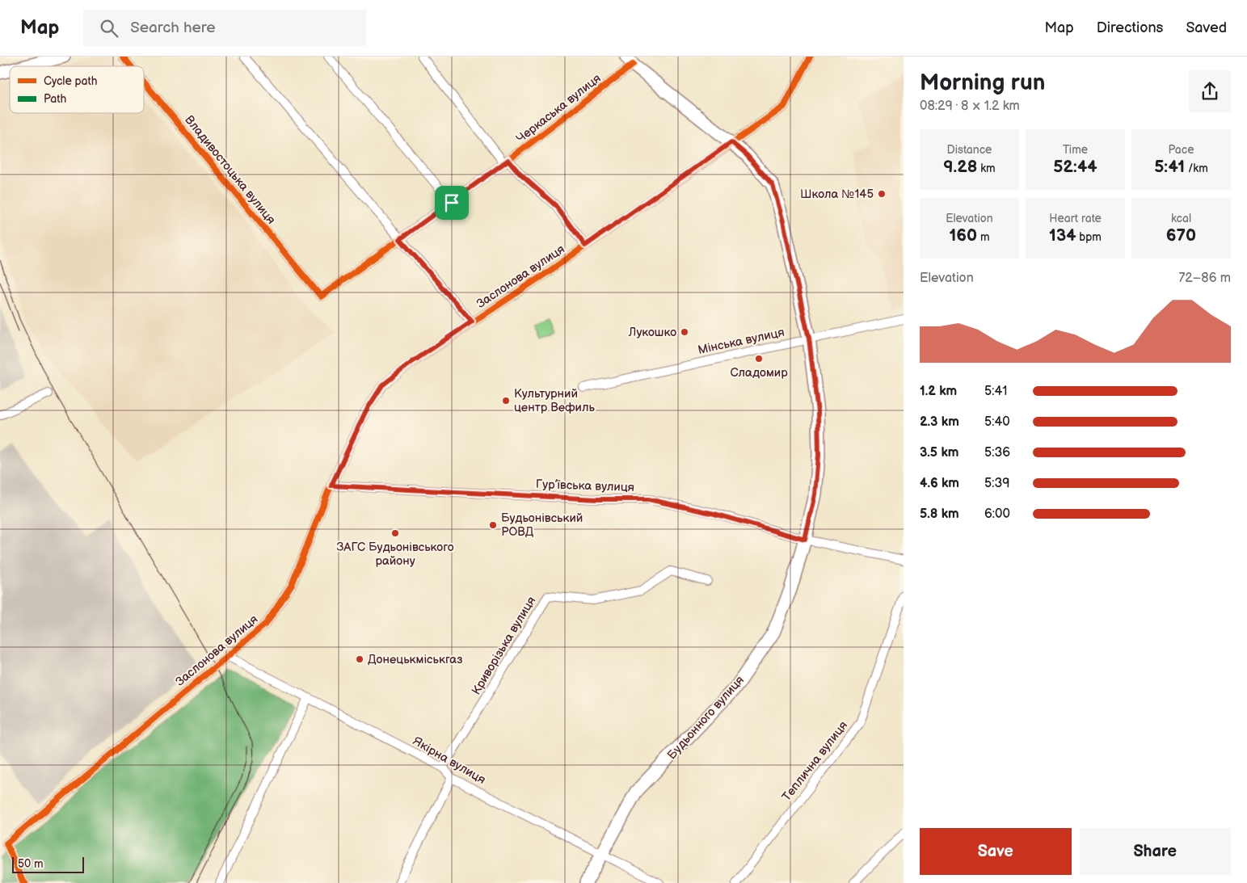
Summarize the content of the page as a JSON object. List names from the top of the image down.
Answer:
{
  "streets": {
    "main road": ["Будьонного вулиця"],
    "street": [
      "Черкаська вулиця",
      "Владивостоцька вулиця",
      "Заслонова вулиця",
      "Мінська вулиця",
      "Гур’ївська вулиця",
      "Криворізька вулиця",
      "Якірна вулиця",
      "Теплична вулиця"
    ]
  },
  "crossings": [
    ["Черкаська вулиця", "Владивостоцька вулиця"],
    ["Черкаська вулиця", "Будьонного вулиця"],
    ["Заслонова вулиця", "Гур’ївська вулиця"],
    ["Заслонова вулиця", "Будьонного вулиця"],
    ["Заслонова вулиця", "Якірна вулиця"],
    ["Мінська вулиця", "Будьонного вулиця"],
    ["Гур’ївська вулиця", "Будьонного вулиця"],
    ["Криворізька вулиця", "Якірна вулиця"],
    ["Будьонного вулиця", "Якірна вулиця"]
  ],
  "places": [
    "Школа №145",
    "Лукошко",
    "Сладомир",
    "Культурний центр Вефиль",
    "Будьонівський РОВД",
    "ЗАГС Будьонівського району",
    "Донецькміськгаз"
  ],
  "legend": ["Cycle path", "Path"],
  "scale_bar": "50 m",
  "page": {
    "header": "Map",
    "search": "Search here",
    "nav": ["Map", "Directions", "Saved"],
    "heading": ["Morning run", "08:29 · 8 × 1.2 km"],
    "stats": [
      ["Distance", "9.28 km"],
      ["Time", "52:44"],
      ["Pace", "5:41 /km"],
      ["Elevation", "160 m"],
      ["Heart rate", "134 bpm"],
      ["kcal", "670"]
    ],
    "chart": ["Elevation", "72–86 m"],
    "list": [
      {
        "name": "1.2 km",
        "note": "5:41"
      },
      {
        "name": "2.3 km",
        "note": "5:40"
      },
      {
        "name": "3.5 km",
        "note": "5:36"
      },
      {
        "name": "4.6 km",
        "note": "5:39"
      },
      {
        "name": "5.8 km",
        "note": "6:00"
      }
    ],
    "buttons": ["Save", "Share"],
    "scale": "50 m"
  }
}
